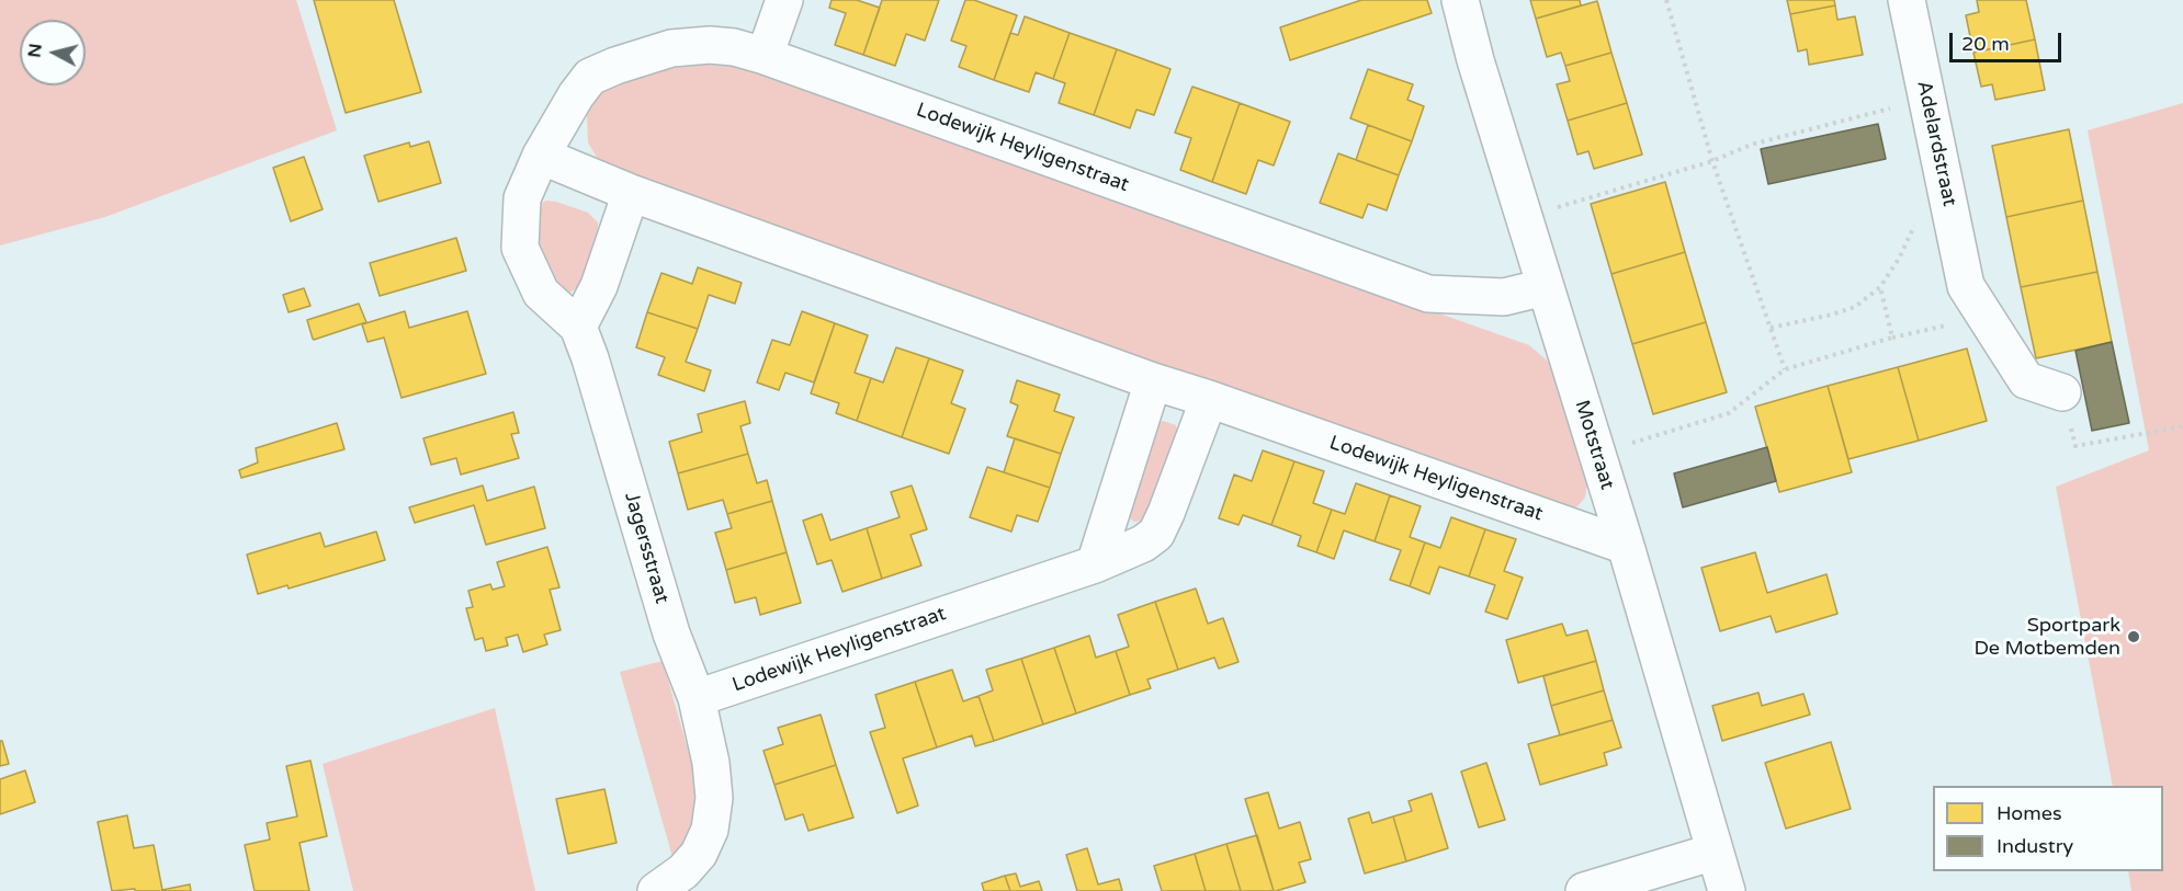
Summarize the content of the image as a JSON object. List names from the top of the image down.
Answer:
{
  "streets": {
    "street": [
      "Adelardstraat",
      "Lodewijk Heyligenstraat",
      "Motstraat",
      "Jagersstraat"
    ]
  },
  "crossings": [
    ["Lodewijk Heyligenstraat", "Motstraat"],
    ["Lodewijk Heyligenstraat", "Jagersstraat"]
  ],
  "places": ["Sportpark De Motbemden"],
  "legend": ["Homes", "Industry"],
  "scale_bar": "20 m",
  "north": "left"
}
